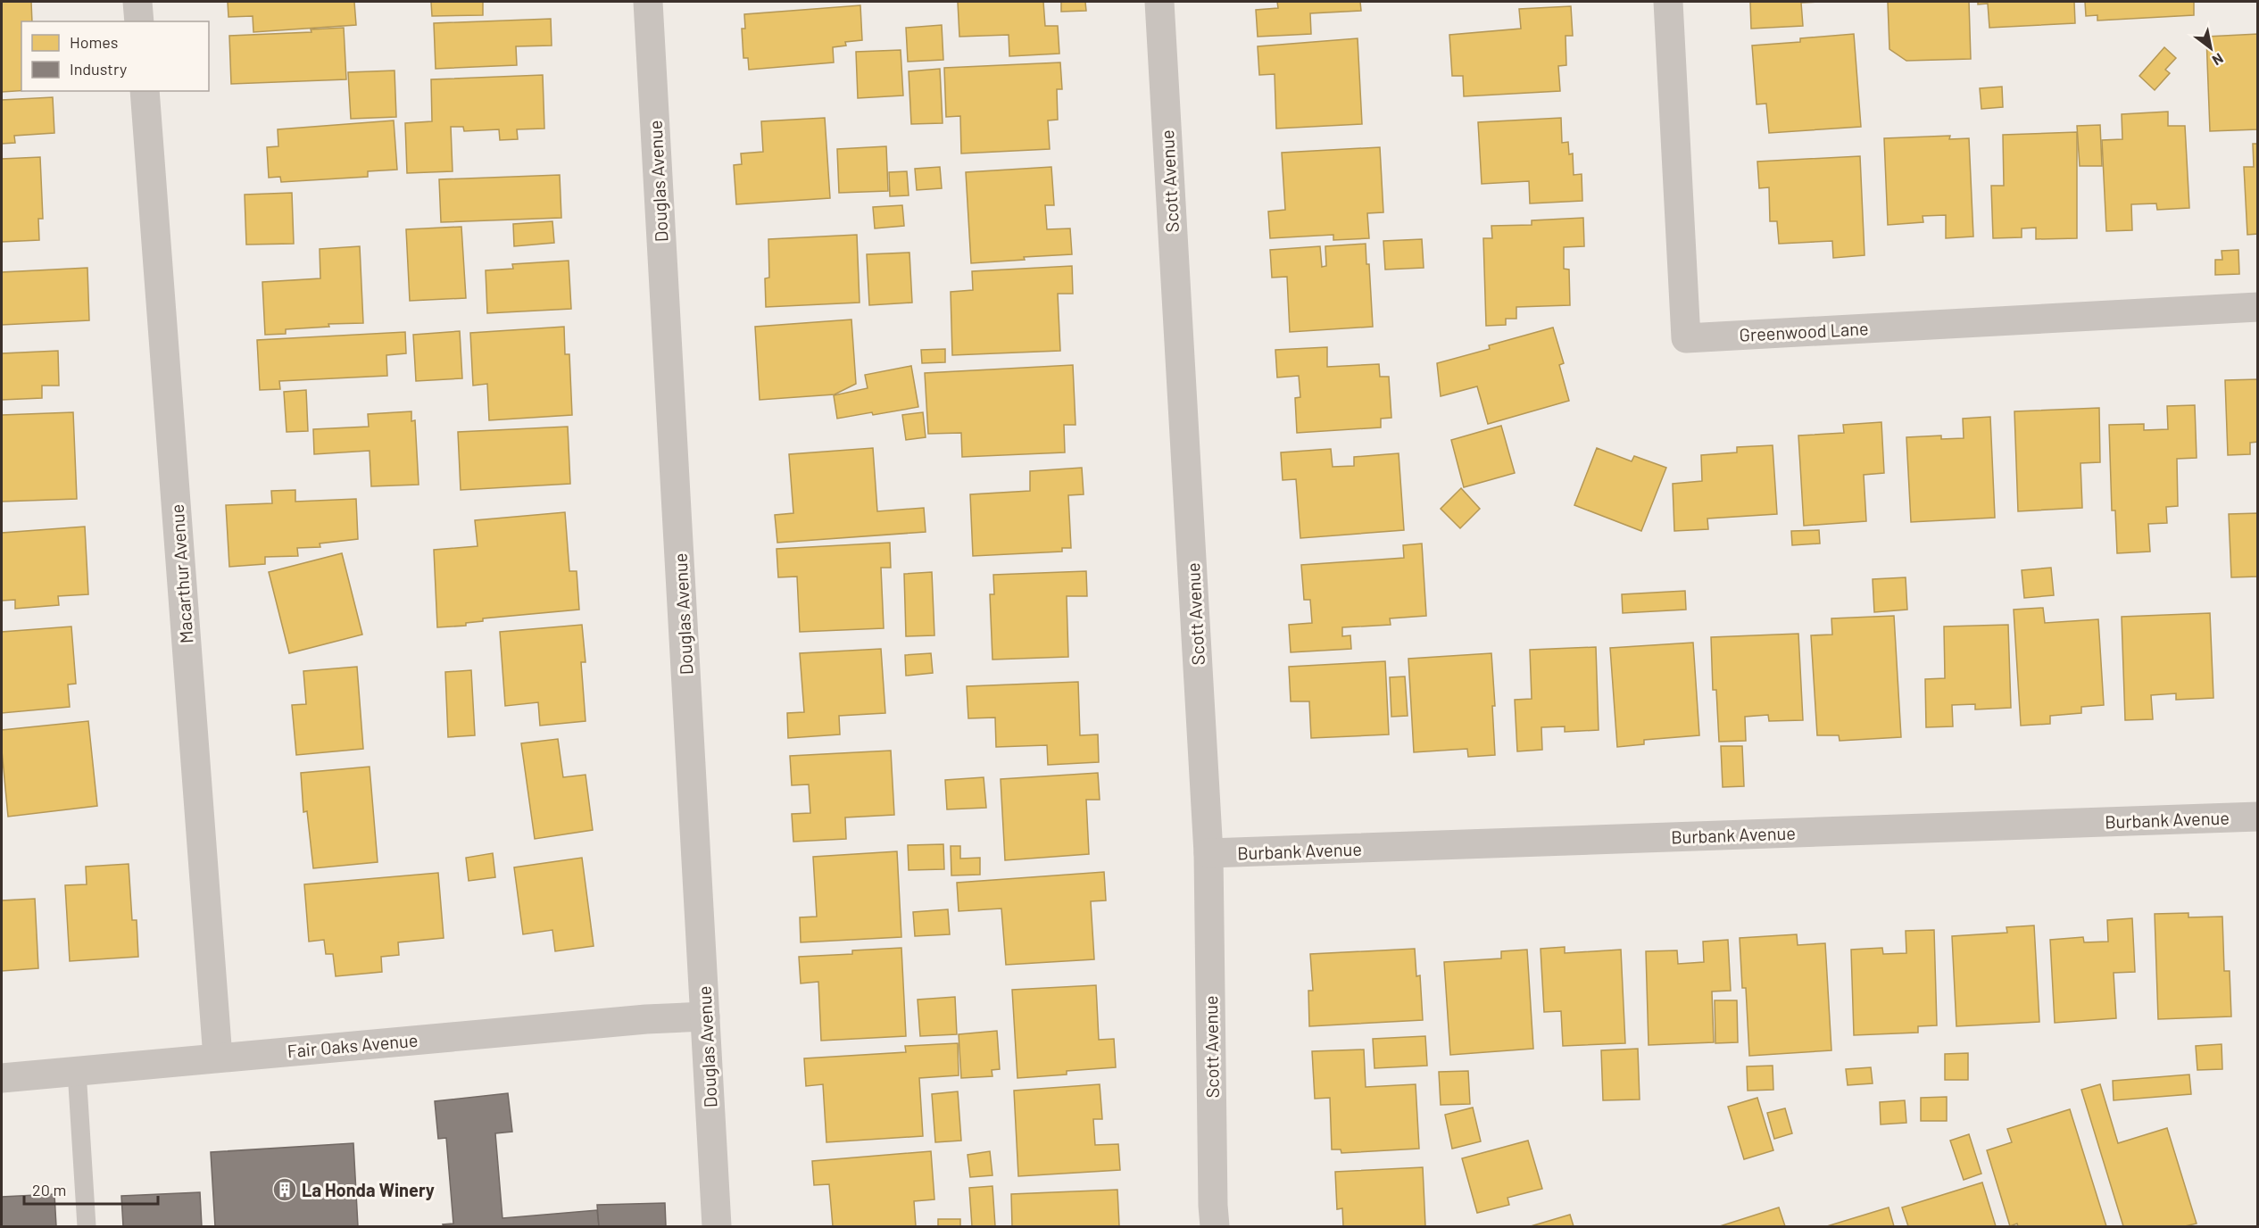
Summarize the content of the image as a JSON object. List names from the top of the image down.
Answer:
{
  "streets": {
    "street": [
      "Douglas Avenue",
      "Scott Avenue",
      "Greenwood Lane",
      "Macarthur Avenue",
      "Burbank Avenue",
      "Fair Oaks Avenue"
    ]
  },
  "crossings": [
    ["Douglas Avenue", "Fair Oaks Avenue"],
    ["Scott Avenue", "Burbank Avenue"],
    ["Macarthur Avenue", "Fair Oaks Avenue"]
  ],
  "places": {
    "building": ["La Honda Winery"]
  },
  "legend": ["Homes", "Industry"],
  "scale_bar": "20 m",
  "north": "bottom right"
}
